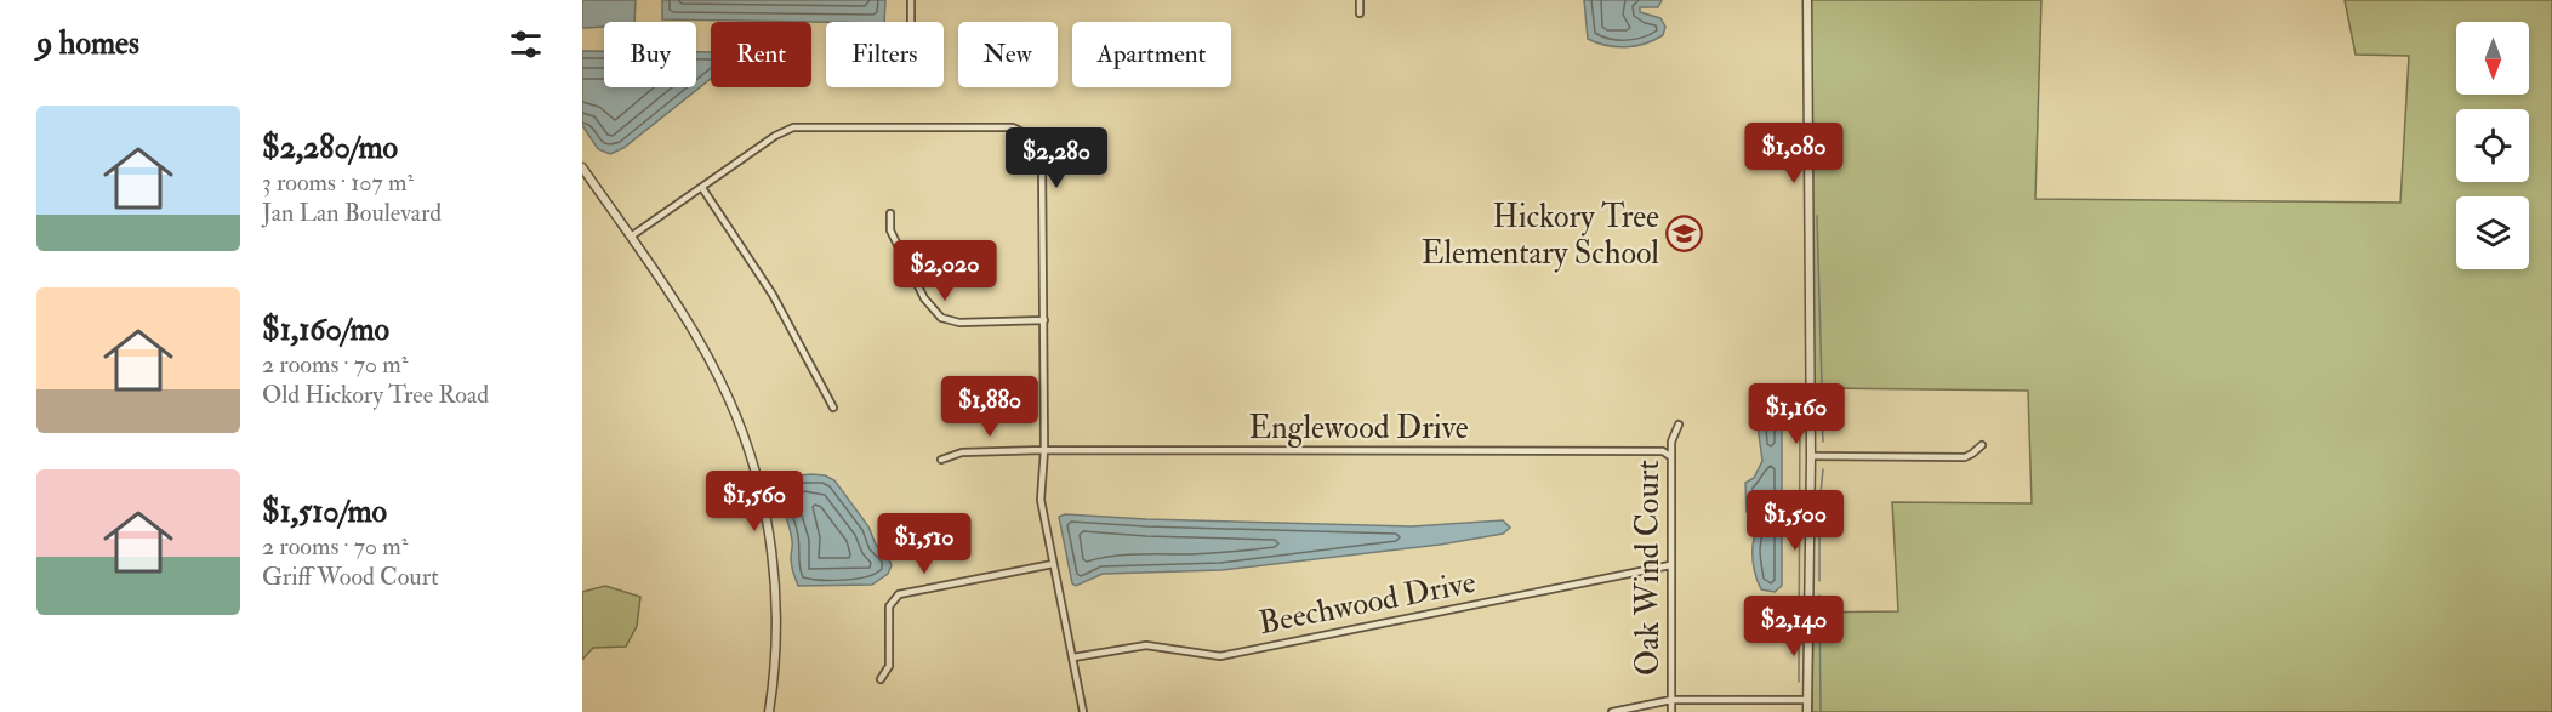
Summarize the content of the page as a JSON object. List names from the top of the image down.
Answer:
{
  "streets": {
    "street": ["Englewood Drive", "Oak Wind Court", "Beechwood Drive"]
  },
  "crossings": [
    ["Englewood Drive", "Oak Wind Court"],
    ["Oak Wind Court", "Beechwood Drive"]
  ],
  "places": {
    "school or university": ["Hickory Tree Elementary School"]
  },
  "north": "bottom",
  "page": {
    "heading": "9 homes",
    "chip": [
      "Buy",
      "Rent",
      "Filters",
      "New",
      "Apartment"
    ],
    "list": [
      {
        "name": "$2,280/mo",
        "note": "3 rooms · 107 m² · Jan Lan Boulevard"
      },
      {
        "name": "$1,160/mo",
        "note": "2 rooms · 70 m² · Old Hickory Tree Road"
      },
      {
        "name": "$1,510/mo",
        "note": "2 rooms · 70 m² · Griff Wood Court"
      }
    ],
    "price": [
      "$1,080",
      "$2,280",
      "$2,020",
      "$1,880",
      "$1,160",
      "$1,560",
      "$1,500",
      "$1,510",
      "$2,140"
    ]
  }
}
